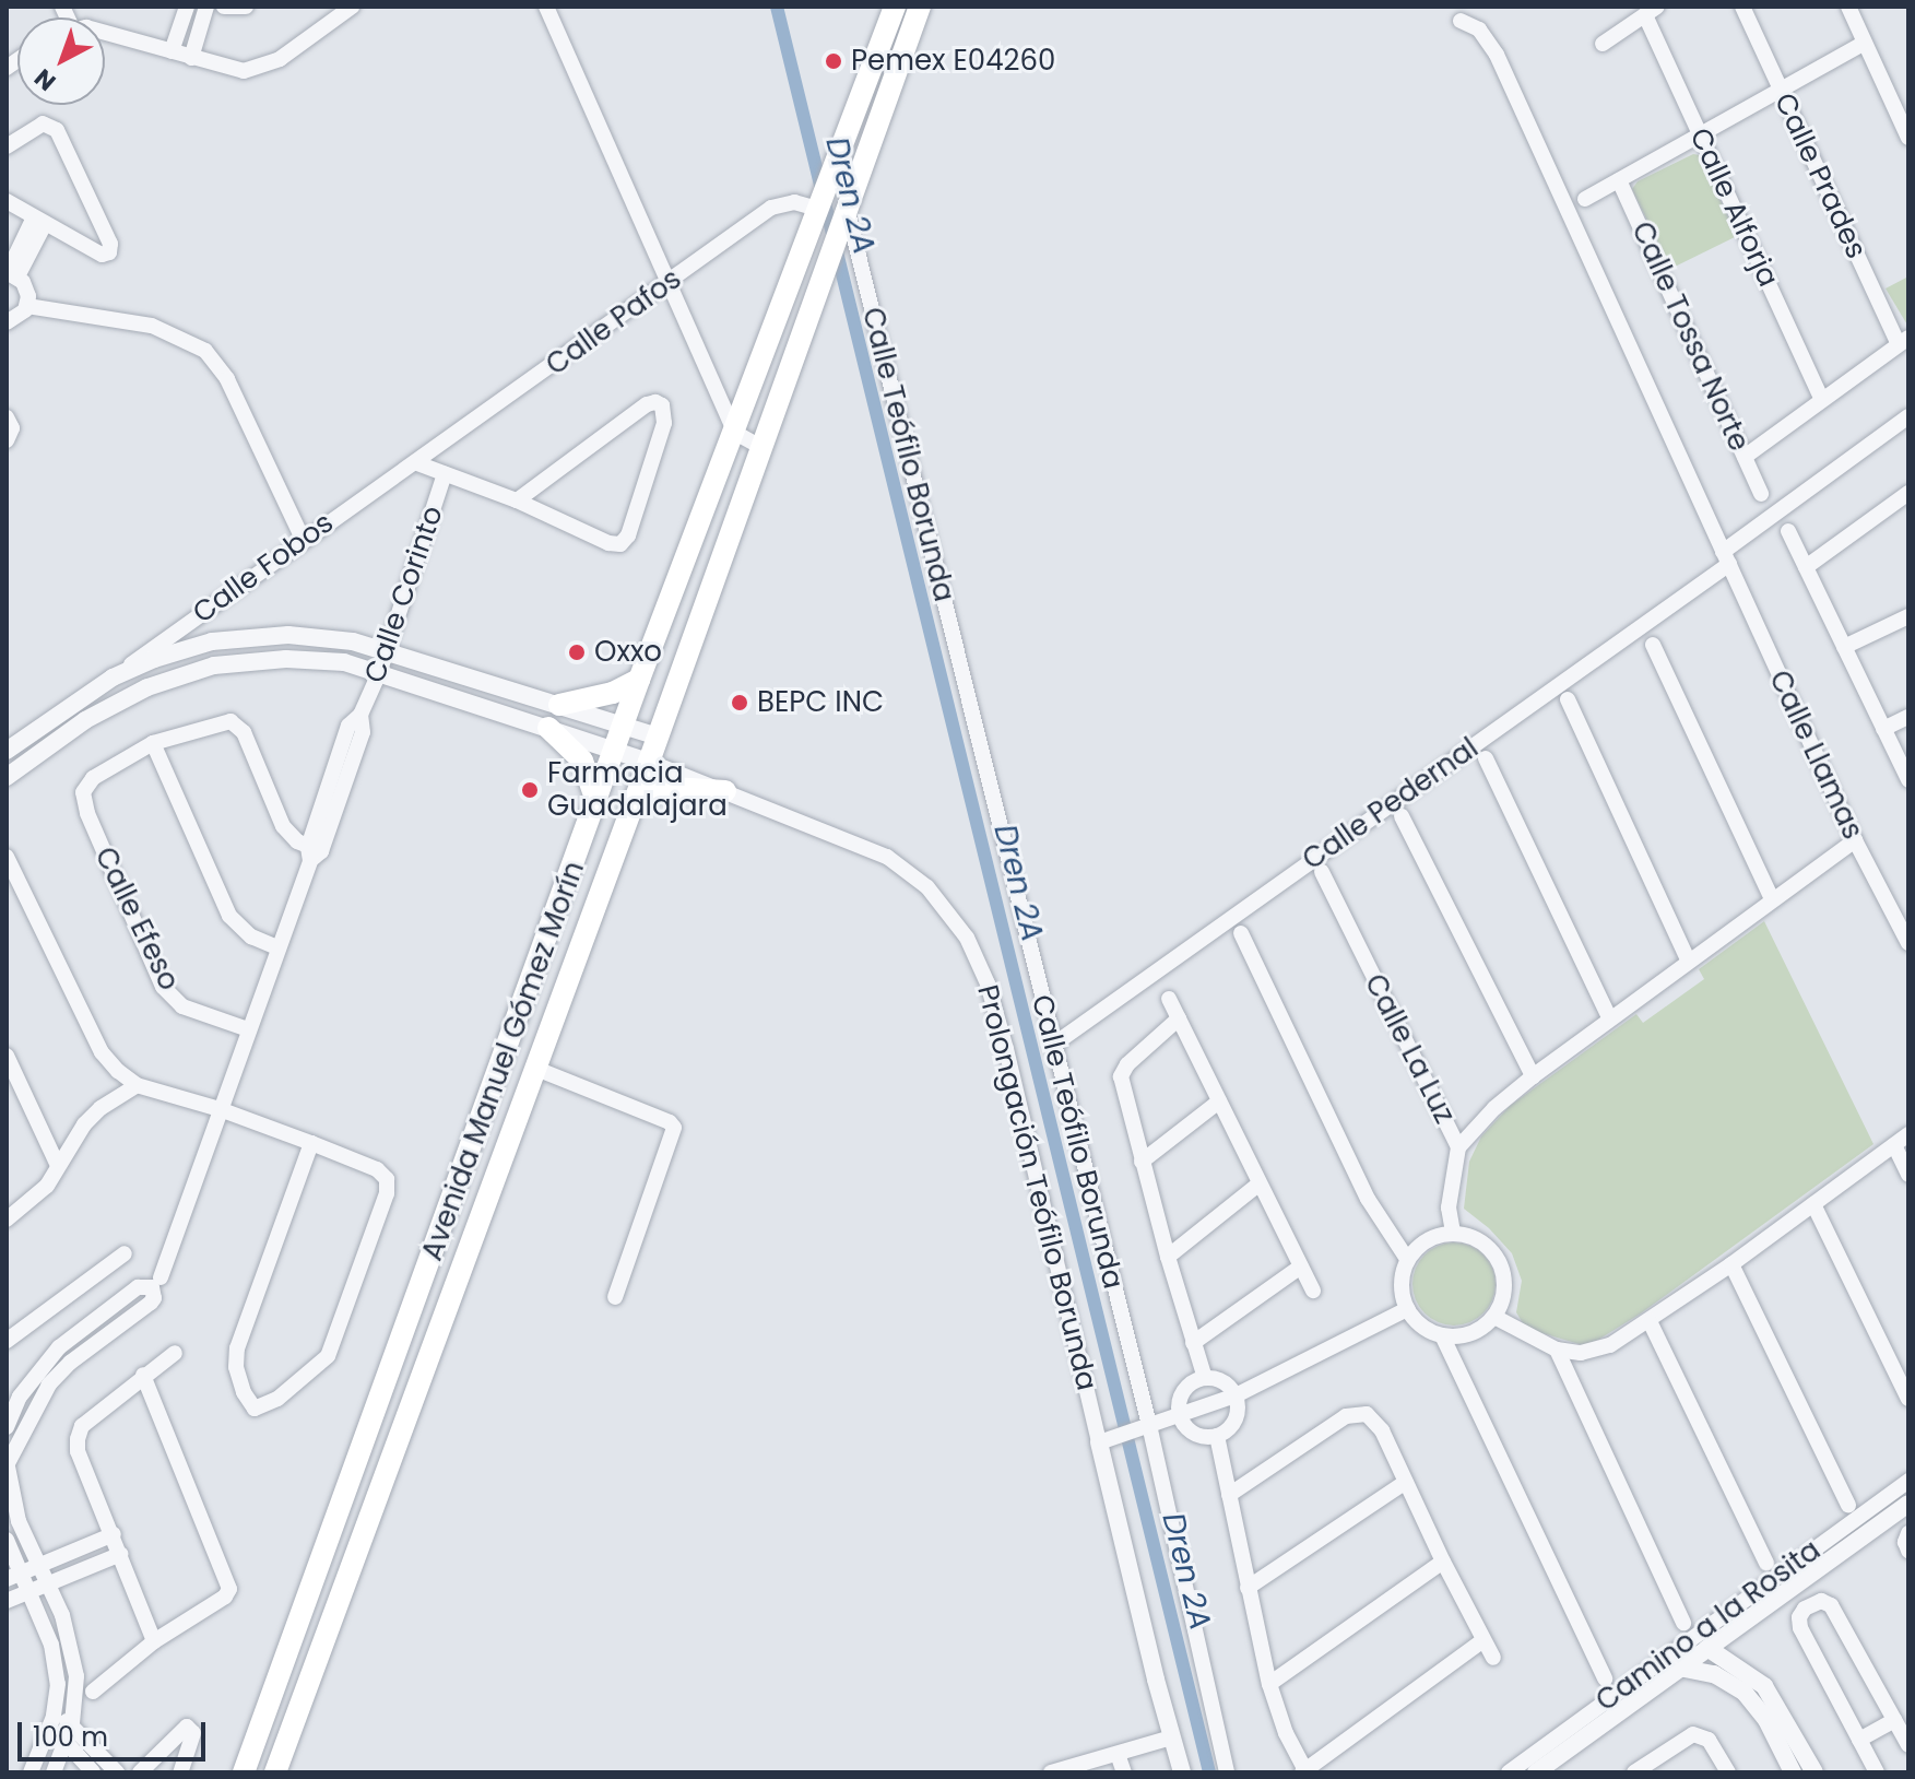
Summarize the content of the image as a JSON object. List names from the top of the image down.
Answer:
{
  "streets": {
    "main road": ["Avenida Manuel Gómez Morín"],
    "street": [
      "Calle Prades",
      "Calle Alforja",
      "Calle Pafos",
      "Calle Tossa Norte",
      "Calle Teófilo Borunda",
      "Calle Fobos",
      "Calle Corinto",
      "Calle Llamas",
      "Calle Pedernal",
      "Calle Efeso",
      "Calle La Luz",
      "Prolongación Teófilo Borunda",
      "Camino a la Rosita"
    ]
  },
  "crossings": [
    ["Calle Pafos", "Calle Fobos"],
    ["Calle Pafos", "Avenida Manuel Gómez Morín"],
    ["Calle Teófilo Borunda", "Calle Pedernal"],
    ["Calle Teófilo Borunda", "Avenida Manuel Gómez Morín"],
    ["Calle Corinto", "Calle Efeso"],
    ["Calle Corinto", "Prolongación Teófilo Borunda"],
    ["Calle Llamas", "Calle Pedernal"],
    ["Avenida Manuel Gómez Morín", "Prolongación Teófilo Borunda"]
  ],
  "water": ["Dren 2A"],
  "places": [
    "Pemex E04260",
    "Oxxo",
    "BEPC INC",
    "Farmacia Guadalajara"
  ],
  "scale_bar": "100 m",
  "north": "bottom left"
}
